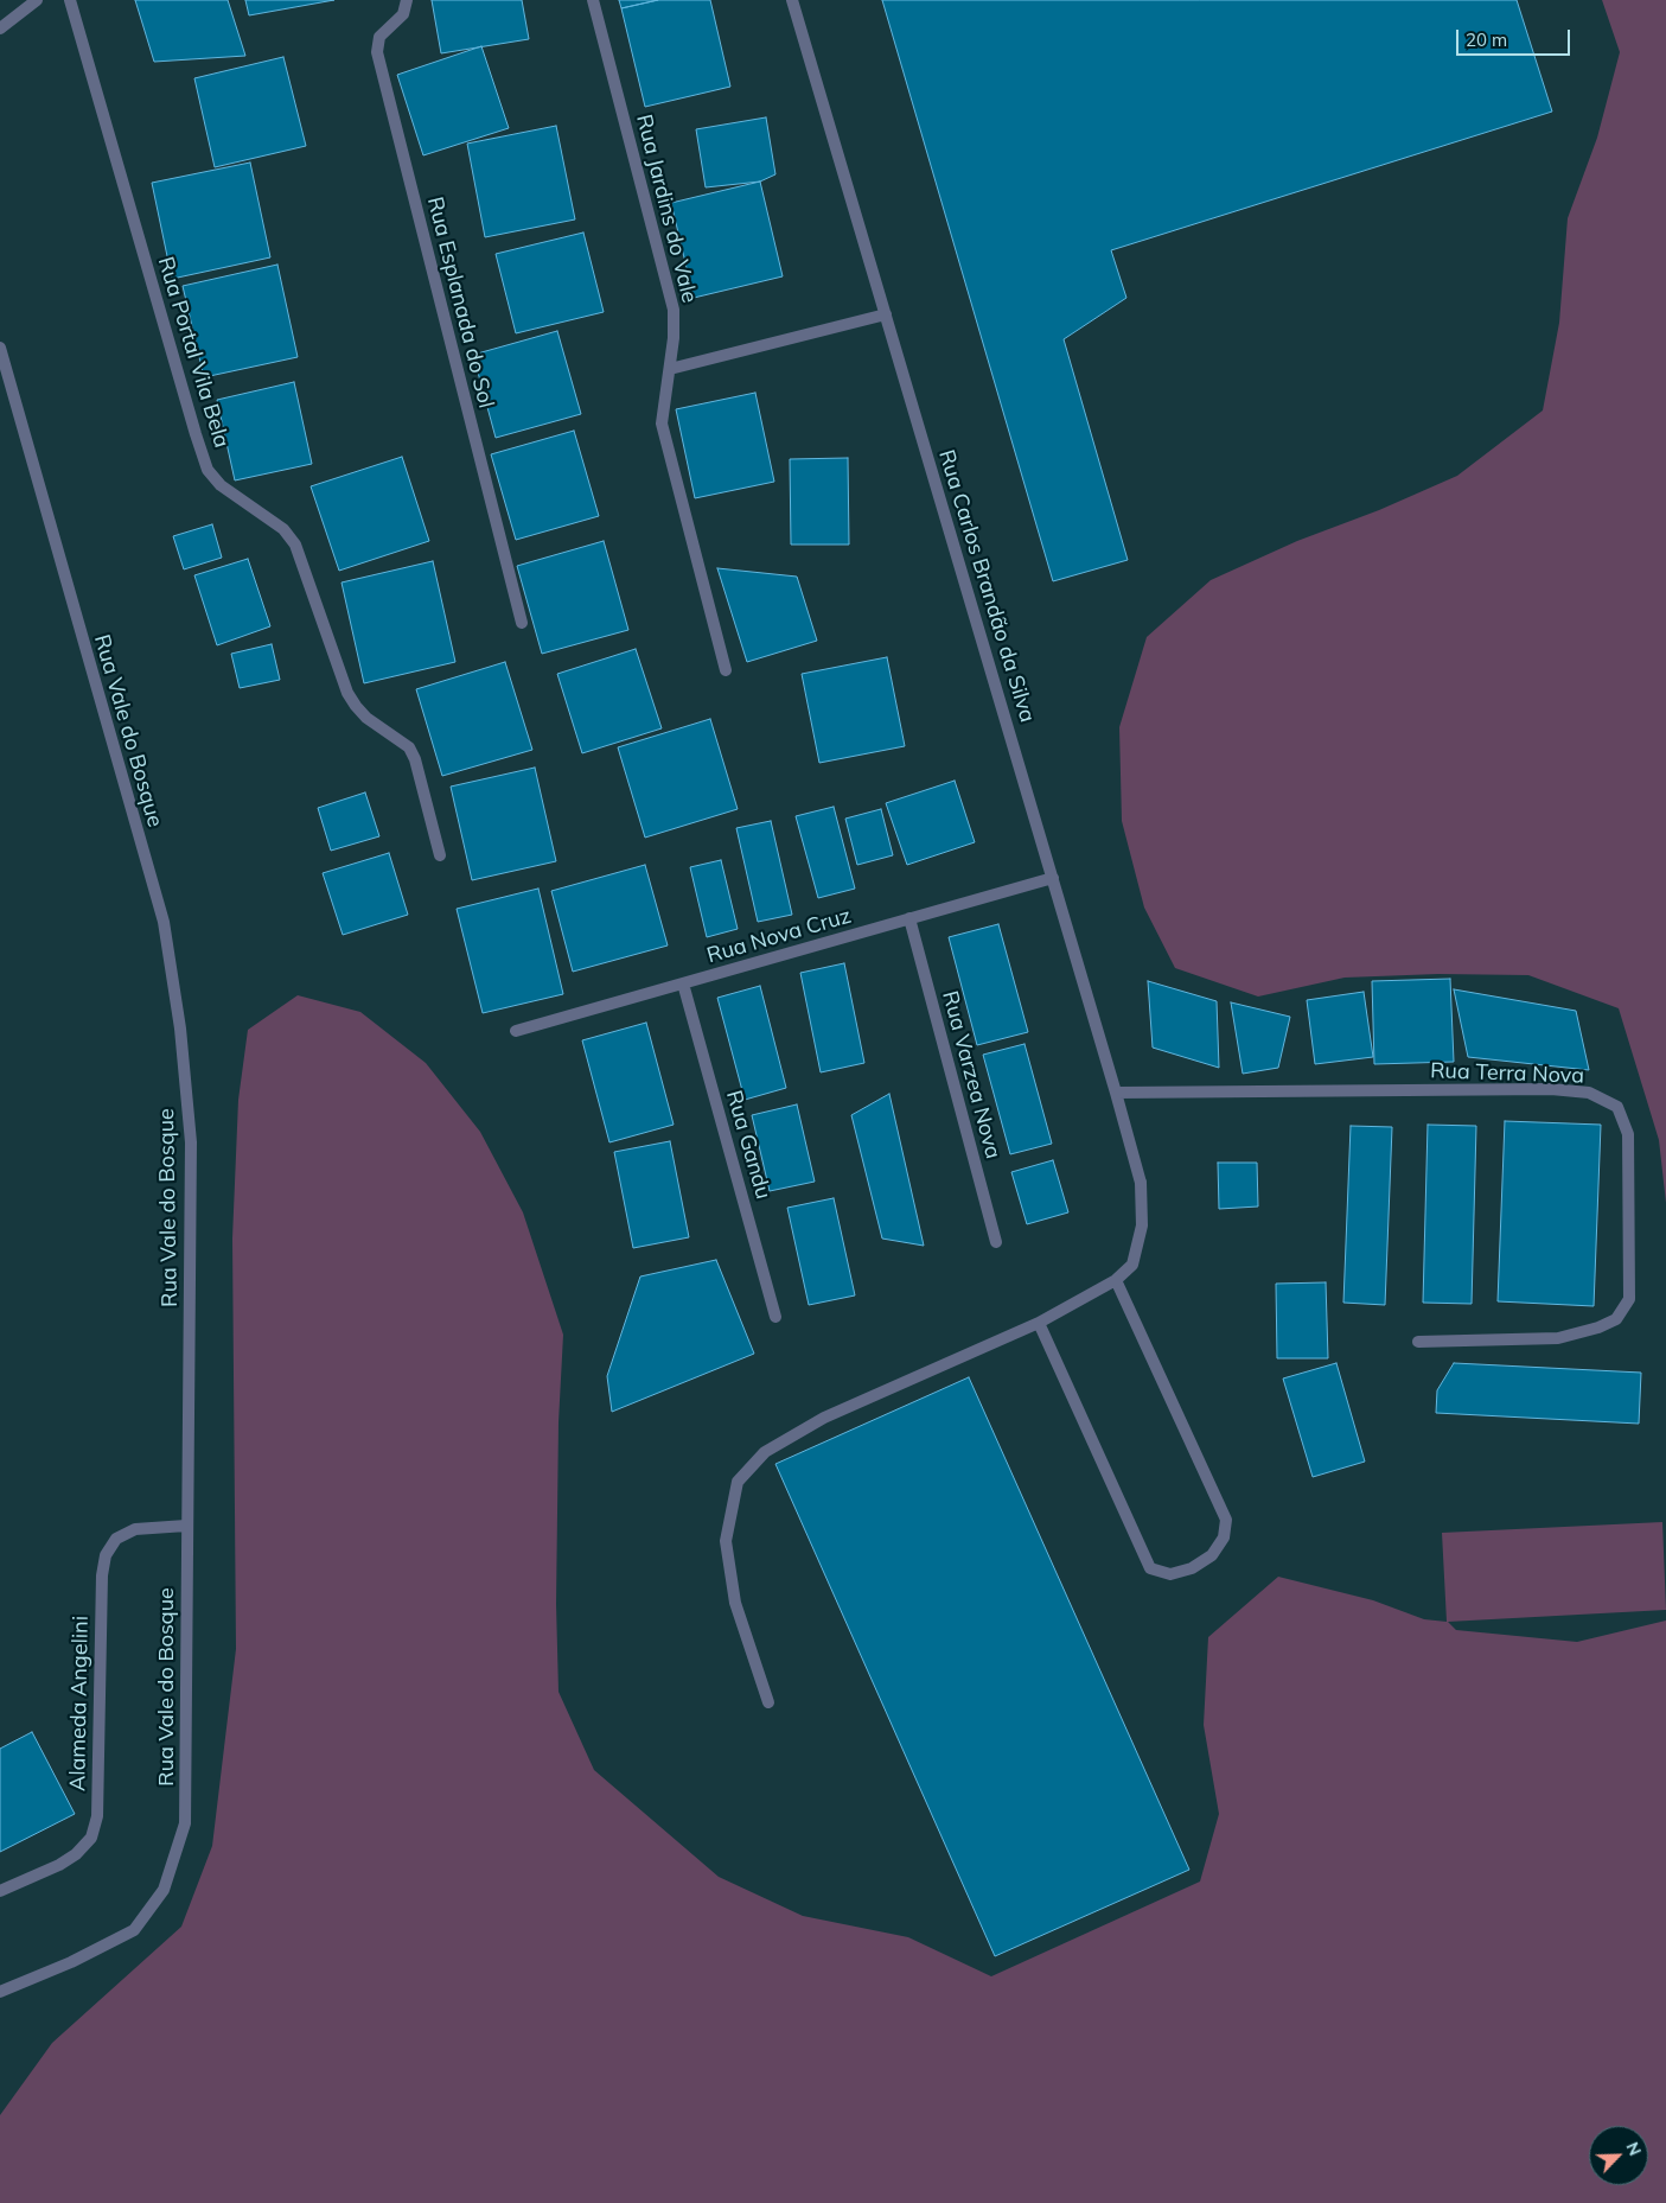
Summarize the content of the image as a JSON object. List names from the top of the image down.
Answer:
{
  "streets": {
    "street": [
      "Rua Jardins do Vale",
      "Rua Esplanada do Sol",
      "Rua Portal Vila Bela",
      "Rua Carlos Brandão da Silva",
      "Rua Vale do Bosque",
      "Rua Nova Cruz",
      "Rua Terra Nova",
      "Rua Varzea Nova",
      "Rua Gandu",
      "Alameda Angelini"
    ]
  },
  "crossings": [
    ["Rua Carlos Brandão da Silva", "Rua Nova Cruz"],
    ["Rua Carlos Brandão da Silva", "Rua Terra Nova"],
    ["Rua Vale do Bosque", "Alameda Angelini"],
    ["Rua Nova Cruz", "Rua Varzea Nova"],
    ["Rua Nova Cruz", "Rua Gandu"]
  ],
  "scale_bar": "20 m",
  "north": "top right"
}
